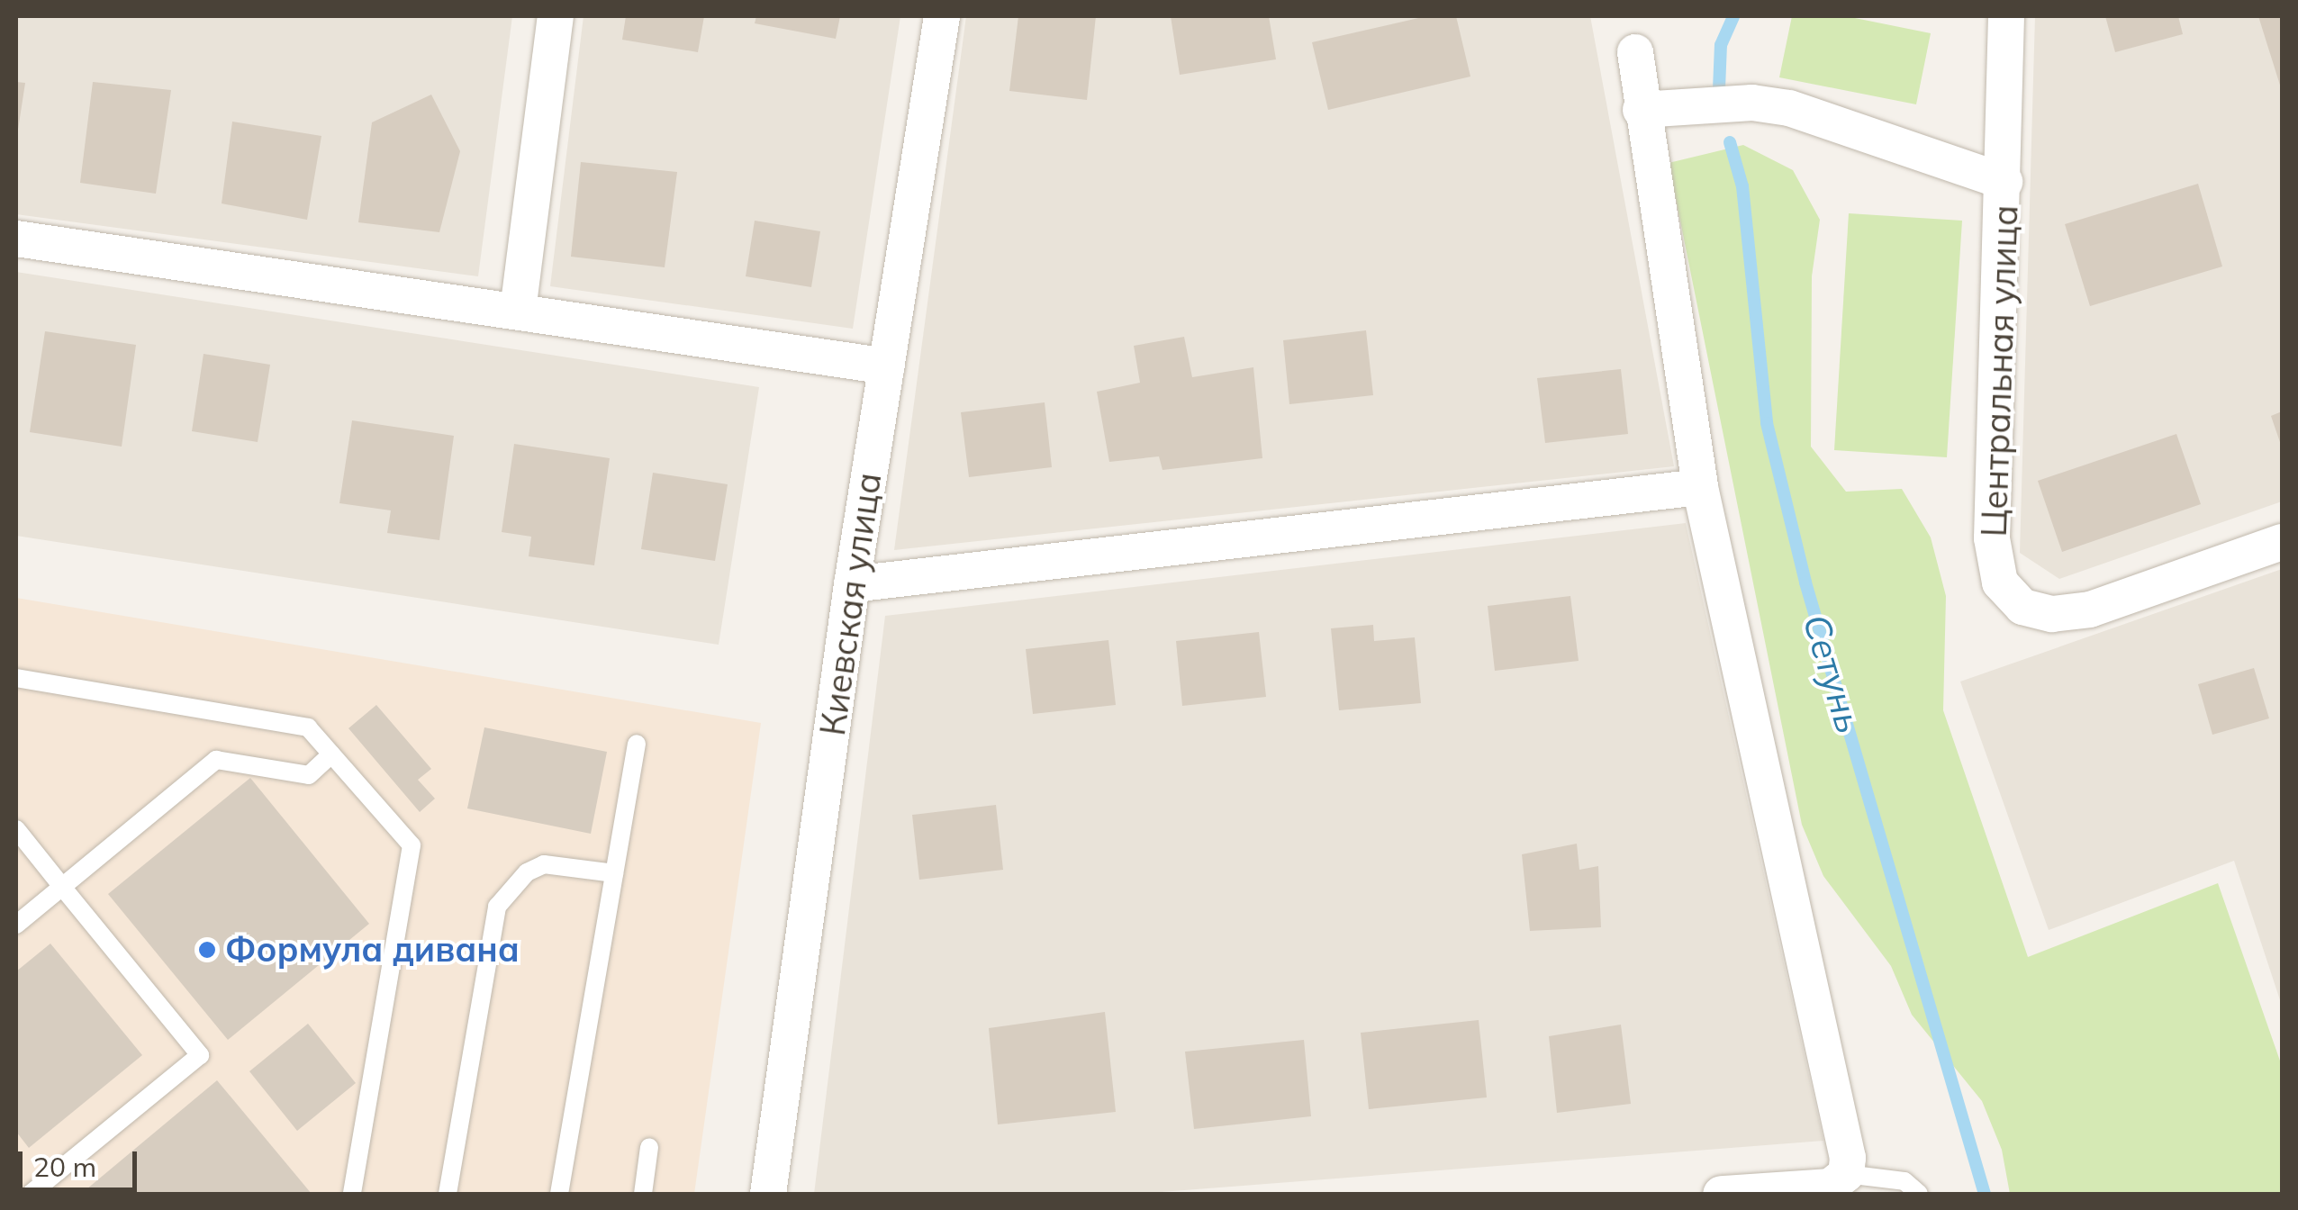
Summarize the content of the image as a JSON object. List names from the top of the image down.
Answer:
{
  "streets": {
    "street": ["Центральная улица", "Киевская улица"]
  },
  "water": ["Сетунь"],
  "places": ["Формула дивана"],
  "scale_bar": "20 m"
}
